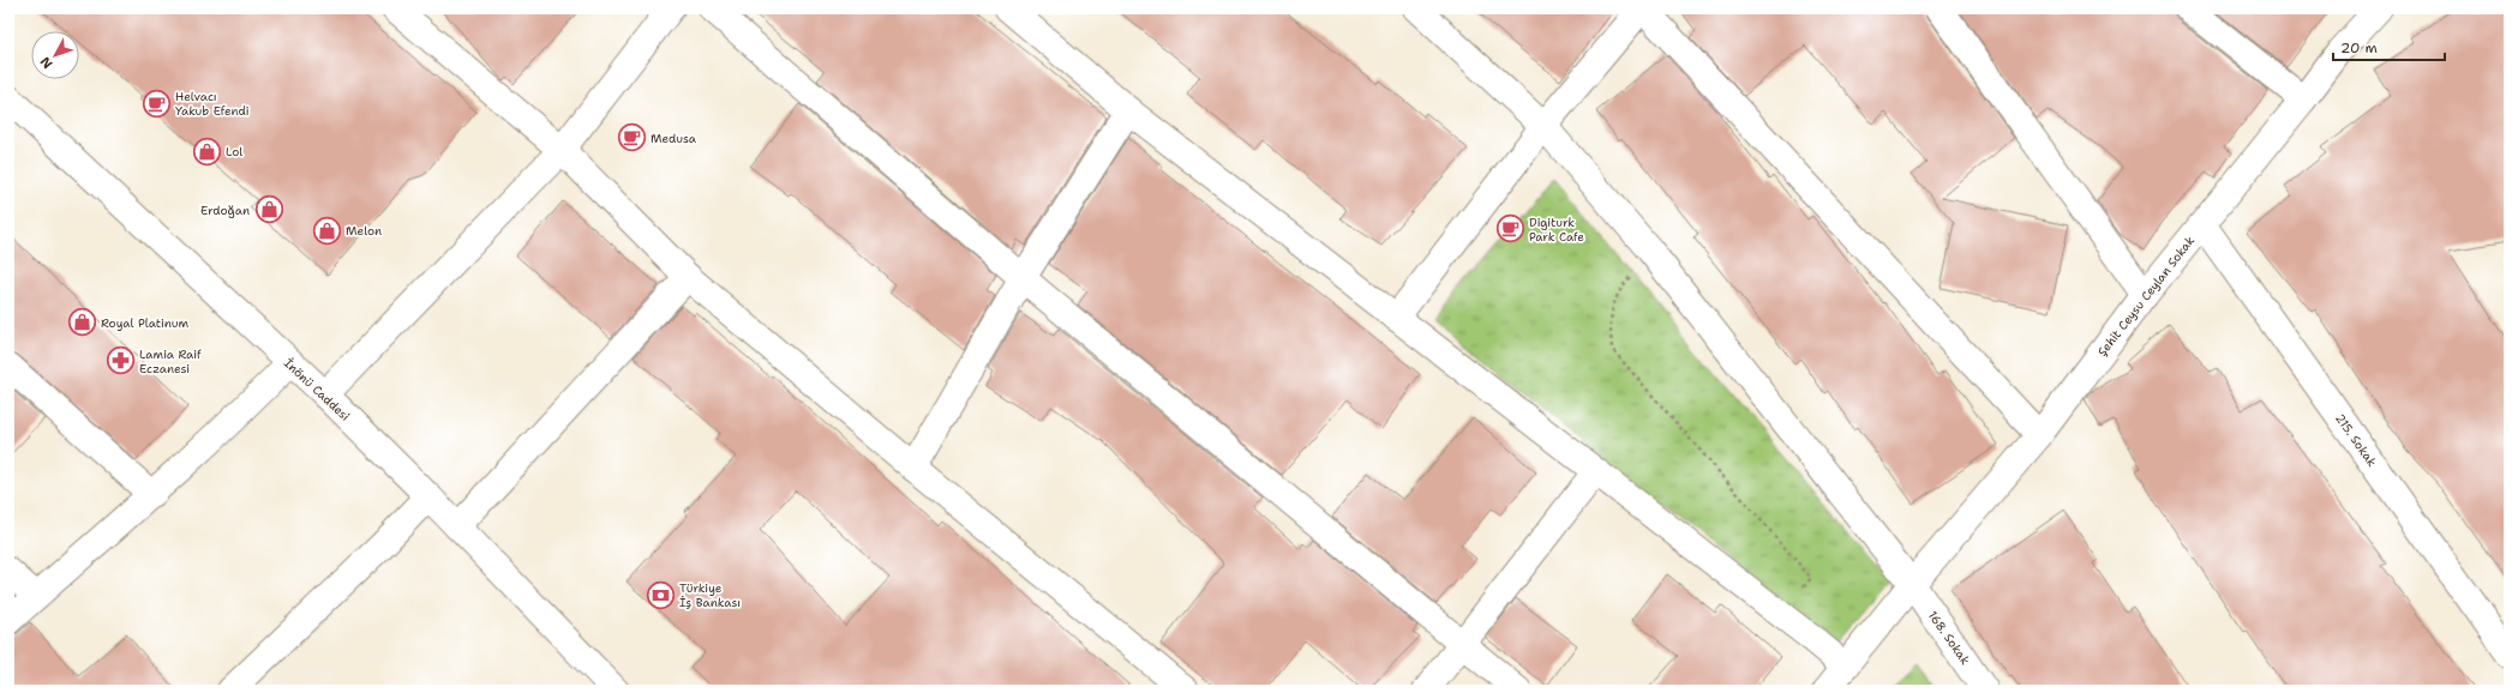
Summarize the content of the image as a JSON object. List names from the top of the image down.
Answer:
{
  "streets": {
    "street": [
      "Şehit Ceysu Ceylan Sokak",
      "İnönü Caddesi",
      "215. Sokak",
      "168. Sokak"
    ]
  },
  "crossings": [
    ["Şehit Ceysu Ceylan Sokak", "215. Sokak"],
    ["Şehit Ceysu Ceylan Sokak", "168. Sokak"]
  ],
  "places": {
    "cafe": ["Helvacı Yakub Efendi", "Medusa", "Digiturk Park Cafe"],
    "shop": [
      "Lol",
      "Erdoğan",
      "Melon",
      "Royal Platinum"
    ],
    "pharmacy": ["Lamia Raif Eczanesi"],
    "bank": ["Türkiye İş Bankası"]
  },
  "scale_bar": "20 m",
  "north": "bottom left"
}
